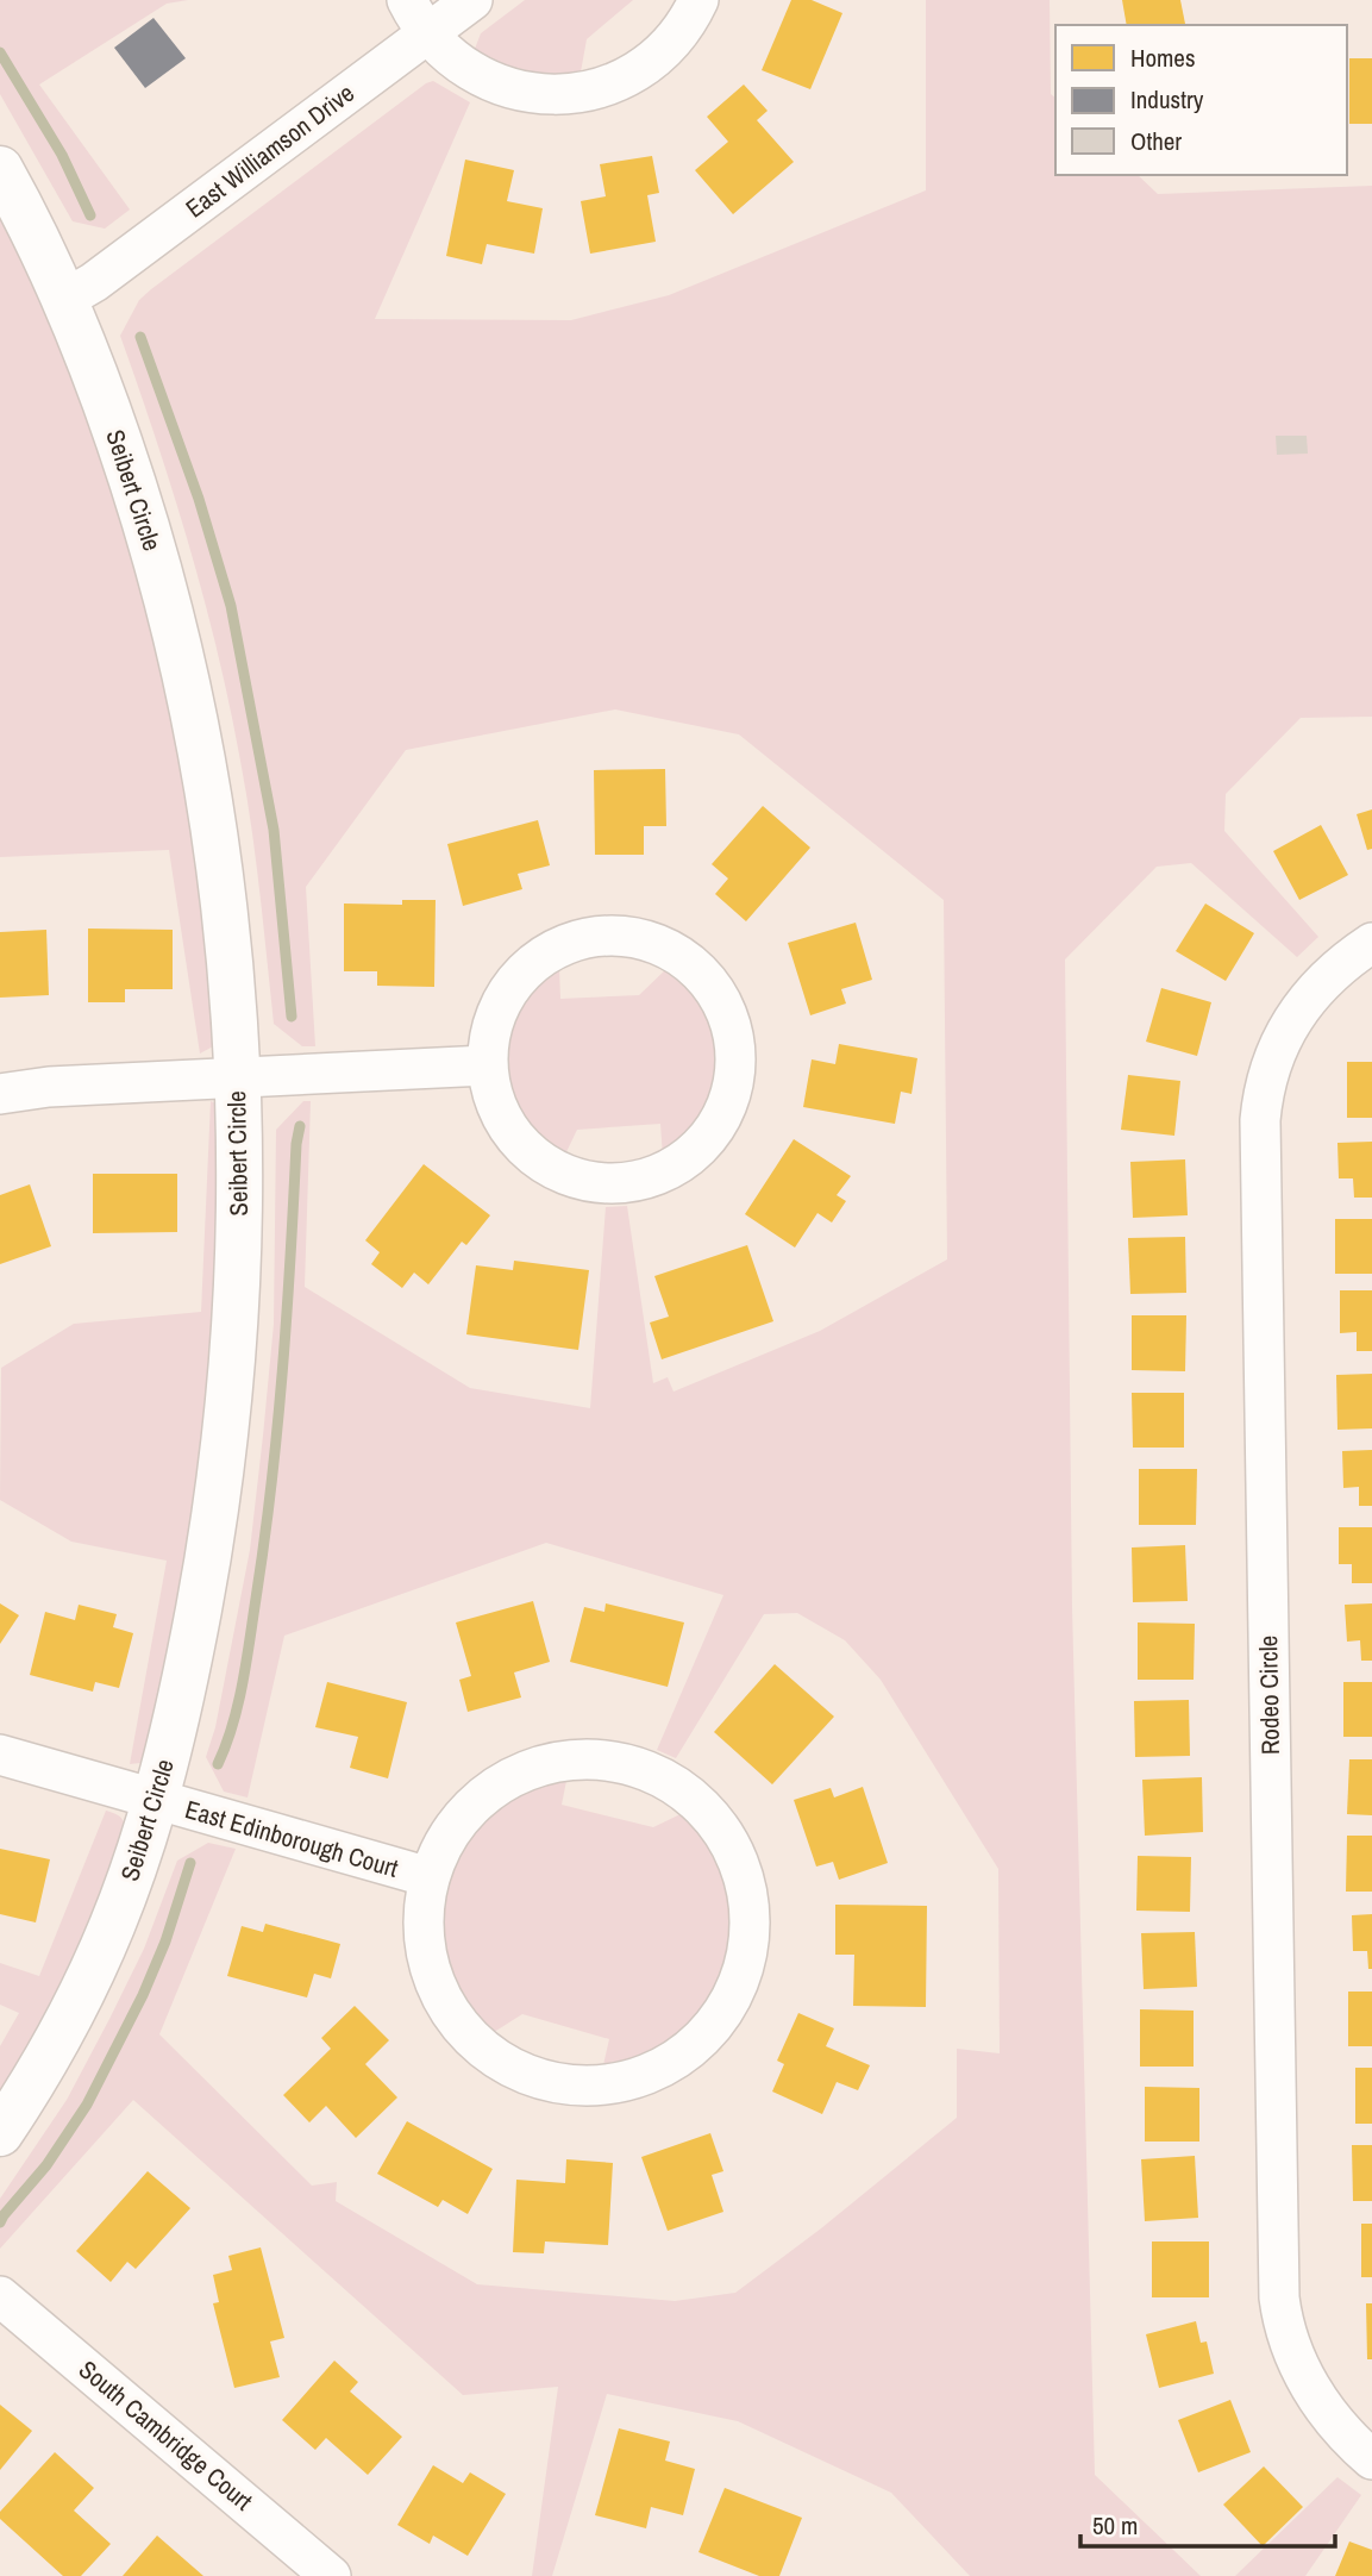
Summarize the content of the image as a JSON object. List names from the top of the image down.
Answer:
{
  "streets": {
    "street": [
      "East Williamson Drive",
      "Seibert Circle",
      "Rodeo Circle",
      "East Edinborough Court",
      "South Cambridge Court"
    ]
  },
  "crossings": [
    ["East Williamson Drive", "Seibert Circle"],
    ["Seibert Circle", "East Edinborough Court"]
  ],
  "legend": ["Homes", "Industry", "Other"],
  "scale_bar": "50 m"
}
